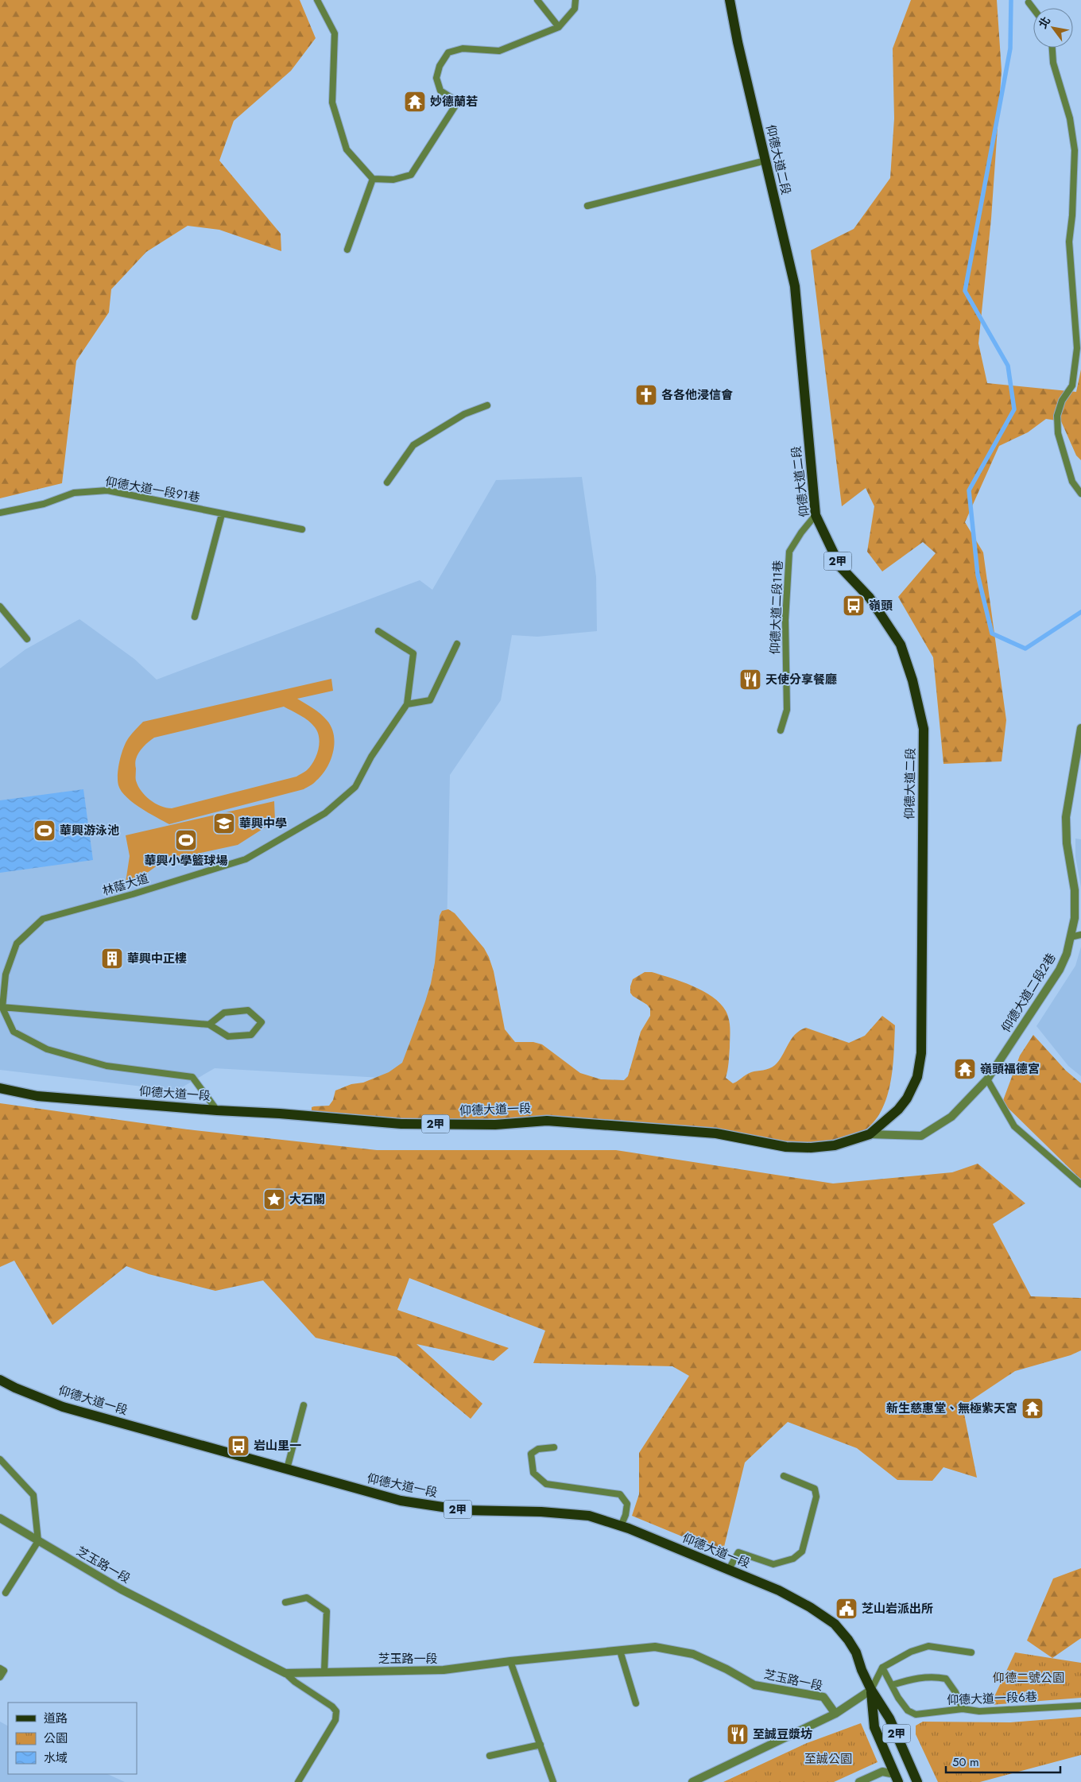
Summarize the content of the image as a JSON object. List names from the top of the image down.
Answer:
{
  "streets": {
    "main road": ["仰德大道二段", "2甲", "仰德大道一段"],
    "street": ["仰德大道二段2巷", "芝玉路一段"],
    "lane": [
      "仰德大道一段91巷",
      "仰德大道二段11巷",
      "林蔭大道",
      "仰德大道一段6巷"
    ]
  },
  "crossings": [
    ["仰德大道二段", "仰德大道二段11巷"],
    ["仰德大道二段", "仰德大道二段2巷"],
    ["仰德大道二段", "仰德大道一段"],
    ["2甲", "仰德大道一段"],
    ["林蔭大道", "仰德大道一段"],
    ["仰德大道二段2巷", "仰德大道一段"]
  ],
  "parks": ["仰德二號公園", "至誠公園"],
  "places": {
    "temple": ["妙德蘭若", "嶺頭福德宮", "新生慈惠堂、無極紫天宮"],
    "church": ["各各他浸信會"],
    "bus stop": ["嶺頭", "岩山里一"],
    "restaurant": ["天使分享餐廳", "至誠豆漿坊"],
    "school or university": ["華興中學"],
    "sports": ["華興游泳池", "華興小學籃球場"],
    "building": ["華興中正樓"],
    "place": ["大石閣"],
    "public building": ["芝山岩派出所"]
  },
  "legend": ["道路", "公園", "水域"],
  "scale_bar": "50 m",
  "north": "top left"
}
